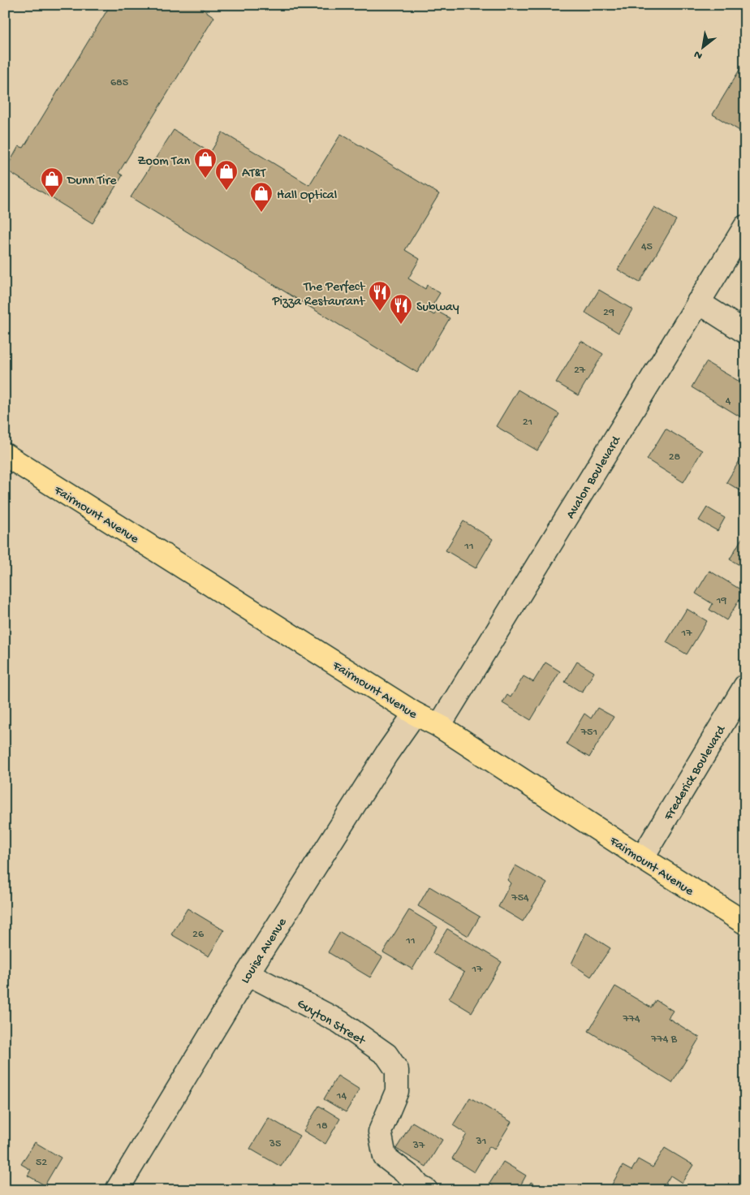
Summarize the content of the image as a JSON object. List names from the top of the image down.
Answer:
{
  "streets": {
    "main road": ["Fairmount Avenue"],
    "street": [
      "Avalon Boulevard",
      "Frederick Boulevard",
      "Louisa Avenue",
      "Guyton Street"
    ]
  },
  "crossings": [
    ["Avalon Boulevard", "Fairmount Avenue"],
    ["Fairmount Avenue", "Frederick Boulevard"],
    ["Fairmount Avenue", "Louisa Avenue"],
    ["Louisa Avenue", "Guyton Street"]
  ],
  "places": {
    "shop": [
      "Zoom Tan",
      "AT&T",
      "Dunn Tire",
      "Hall Optical"
    ],
    "restaurant": ["The Perfect Pizza Restaurant", "Subway"]
  },
  "house_numbers": [
    "685",
    "45",
    "29",
    "27",
    "4",
    "21",
    "28",
    "11",
    "19",
    "17",
    "751",
    "754",
    "26",
    "11",
    "17",
    "774",
    "774 B",
    "14",
    "18",
    "31",
    "35",
    "37",
    "52"
  ],
  "north": "bottom left"
}
